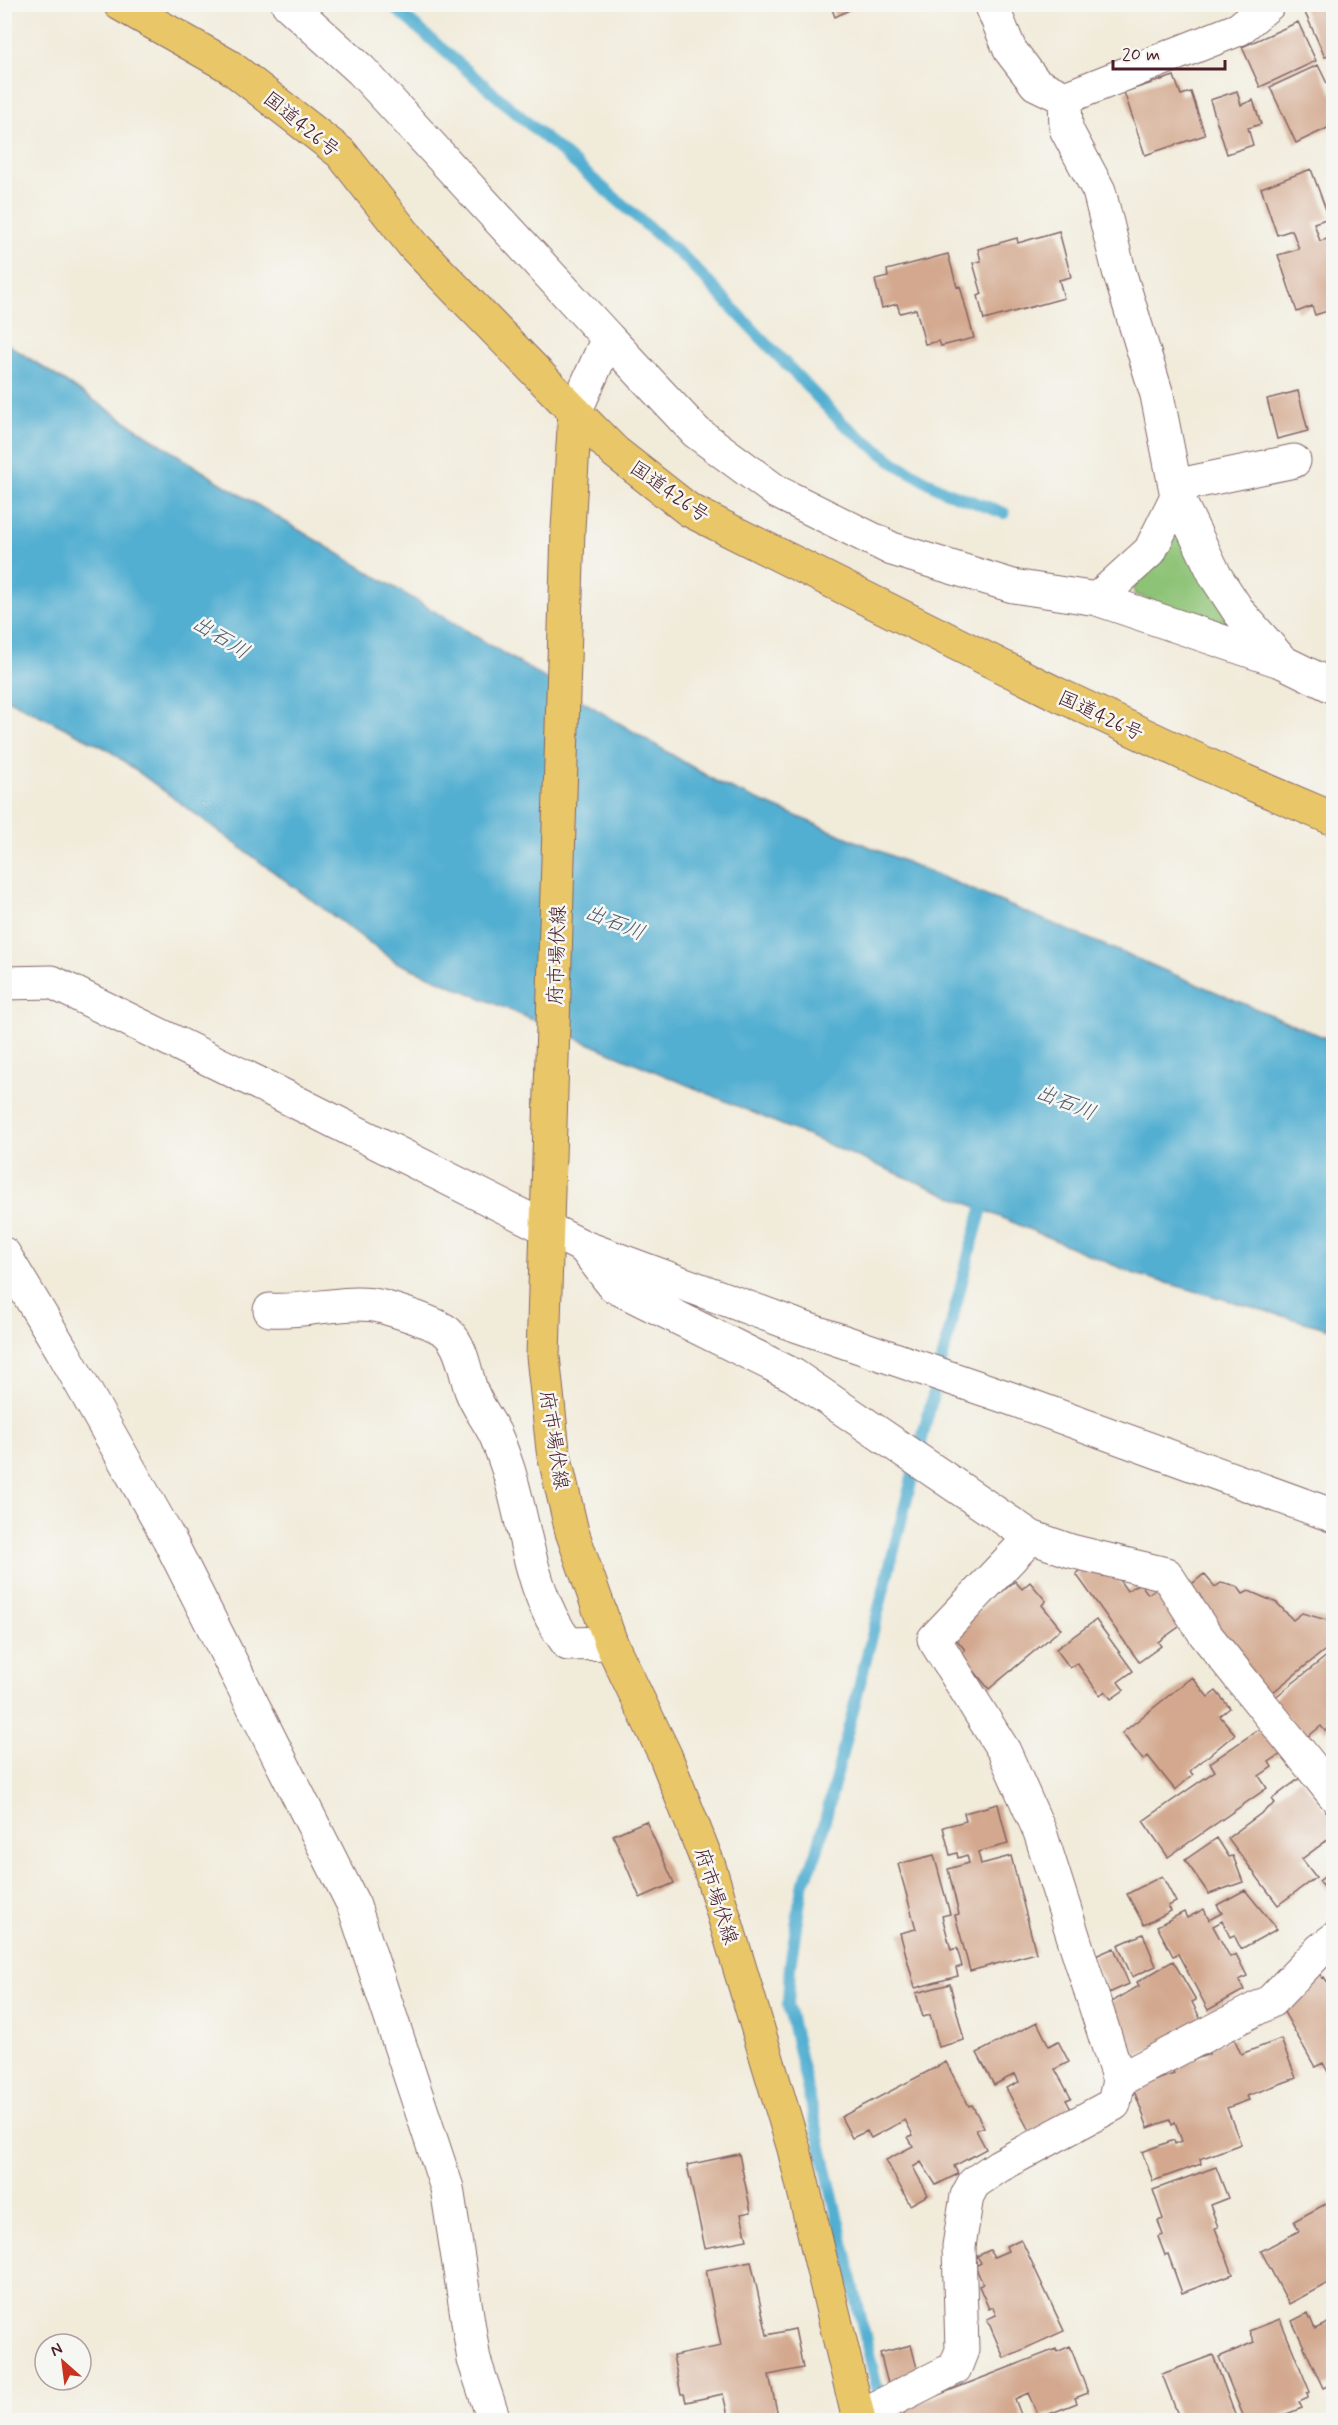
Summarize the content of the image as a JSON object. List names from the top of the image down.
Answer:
{
  "streets": {
    "main road": ["国道426号", "府市場伏線"]
  },
  "crossings": [
    ["国道426号", "府市場伏線"]
  ],
  "water": ["出石川"],
  "scale_bar": "20 m",
  "north": "top left"
}
